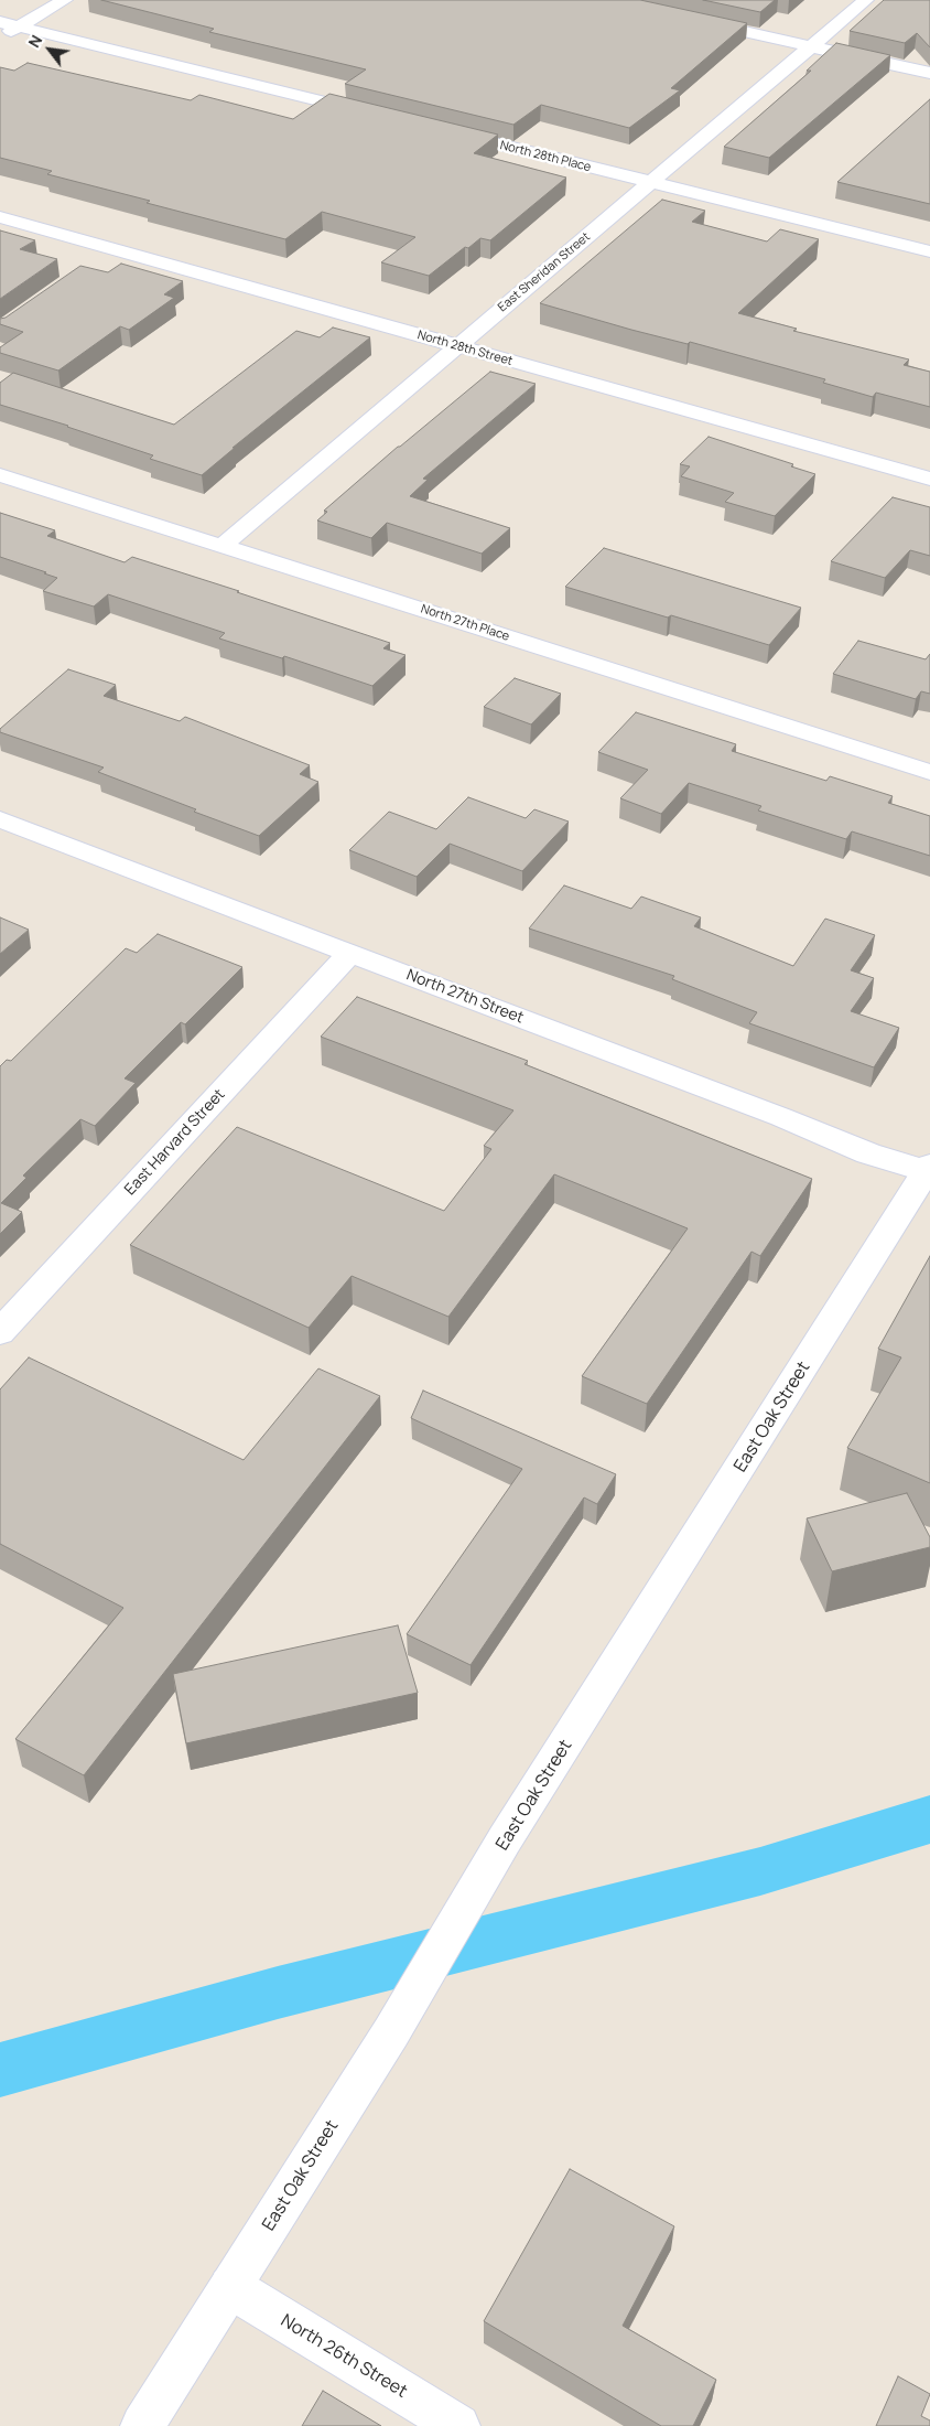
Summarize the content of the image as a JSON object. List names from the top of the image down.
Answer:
{
  "streets": {
    "street": [
      "North 28th Place",
      "East Sheridan Street",
      "North 28th Street",
      "North 27th Place",
      "North 27th Street",
      "East Harvard Street",
      "East Oak Street",
      "North 26th Street"
    ]
  },
  "crossings": [
    ["North 28th Place", "East Sheridan Street"],
    ["East Sheridan Street", "North 28th Street"],
    ["East Sheridan Street", "North 27th Place"],
    ["North 27th Street", "East Harvard Street"],
    ["North 27th Street", "East Oak Street"],
    ["East Oak Street", "North 26th Street"]
  ],
  "north": "top left"
}
